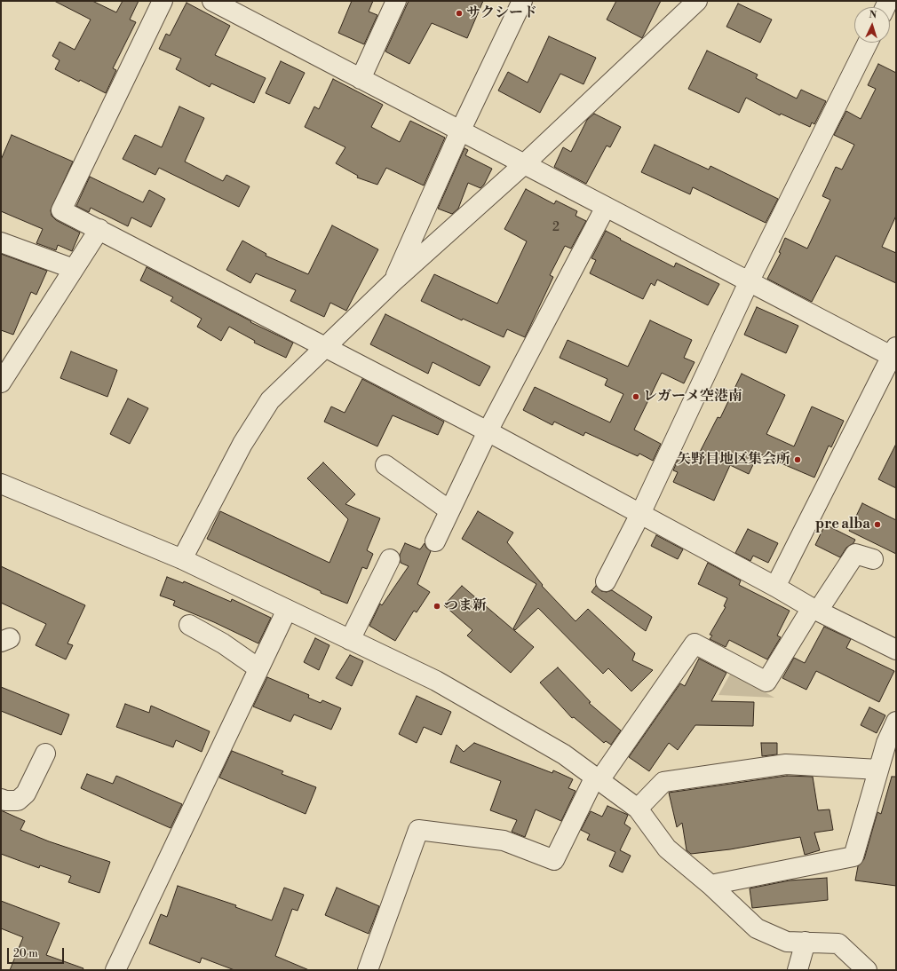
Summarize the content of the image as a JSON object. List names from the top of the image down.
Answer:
{
  "places": [
    "サクシード",
    "レガーメ空港南",
    "矢野目地区集会所",
    "pre alba",
    "つま新"
  ],
  "house_numbers": ["2"],
  "scale_bar": "20 m",
  "north": "top"
}
